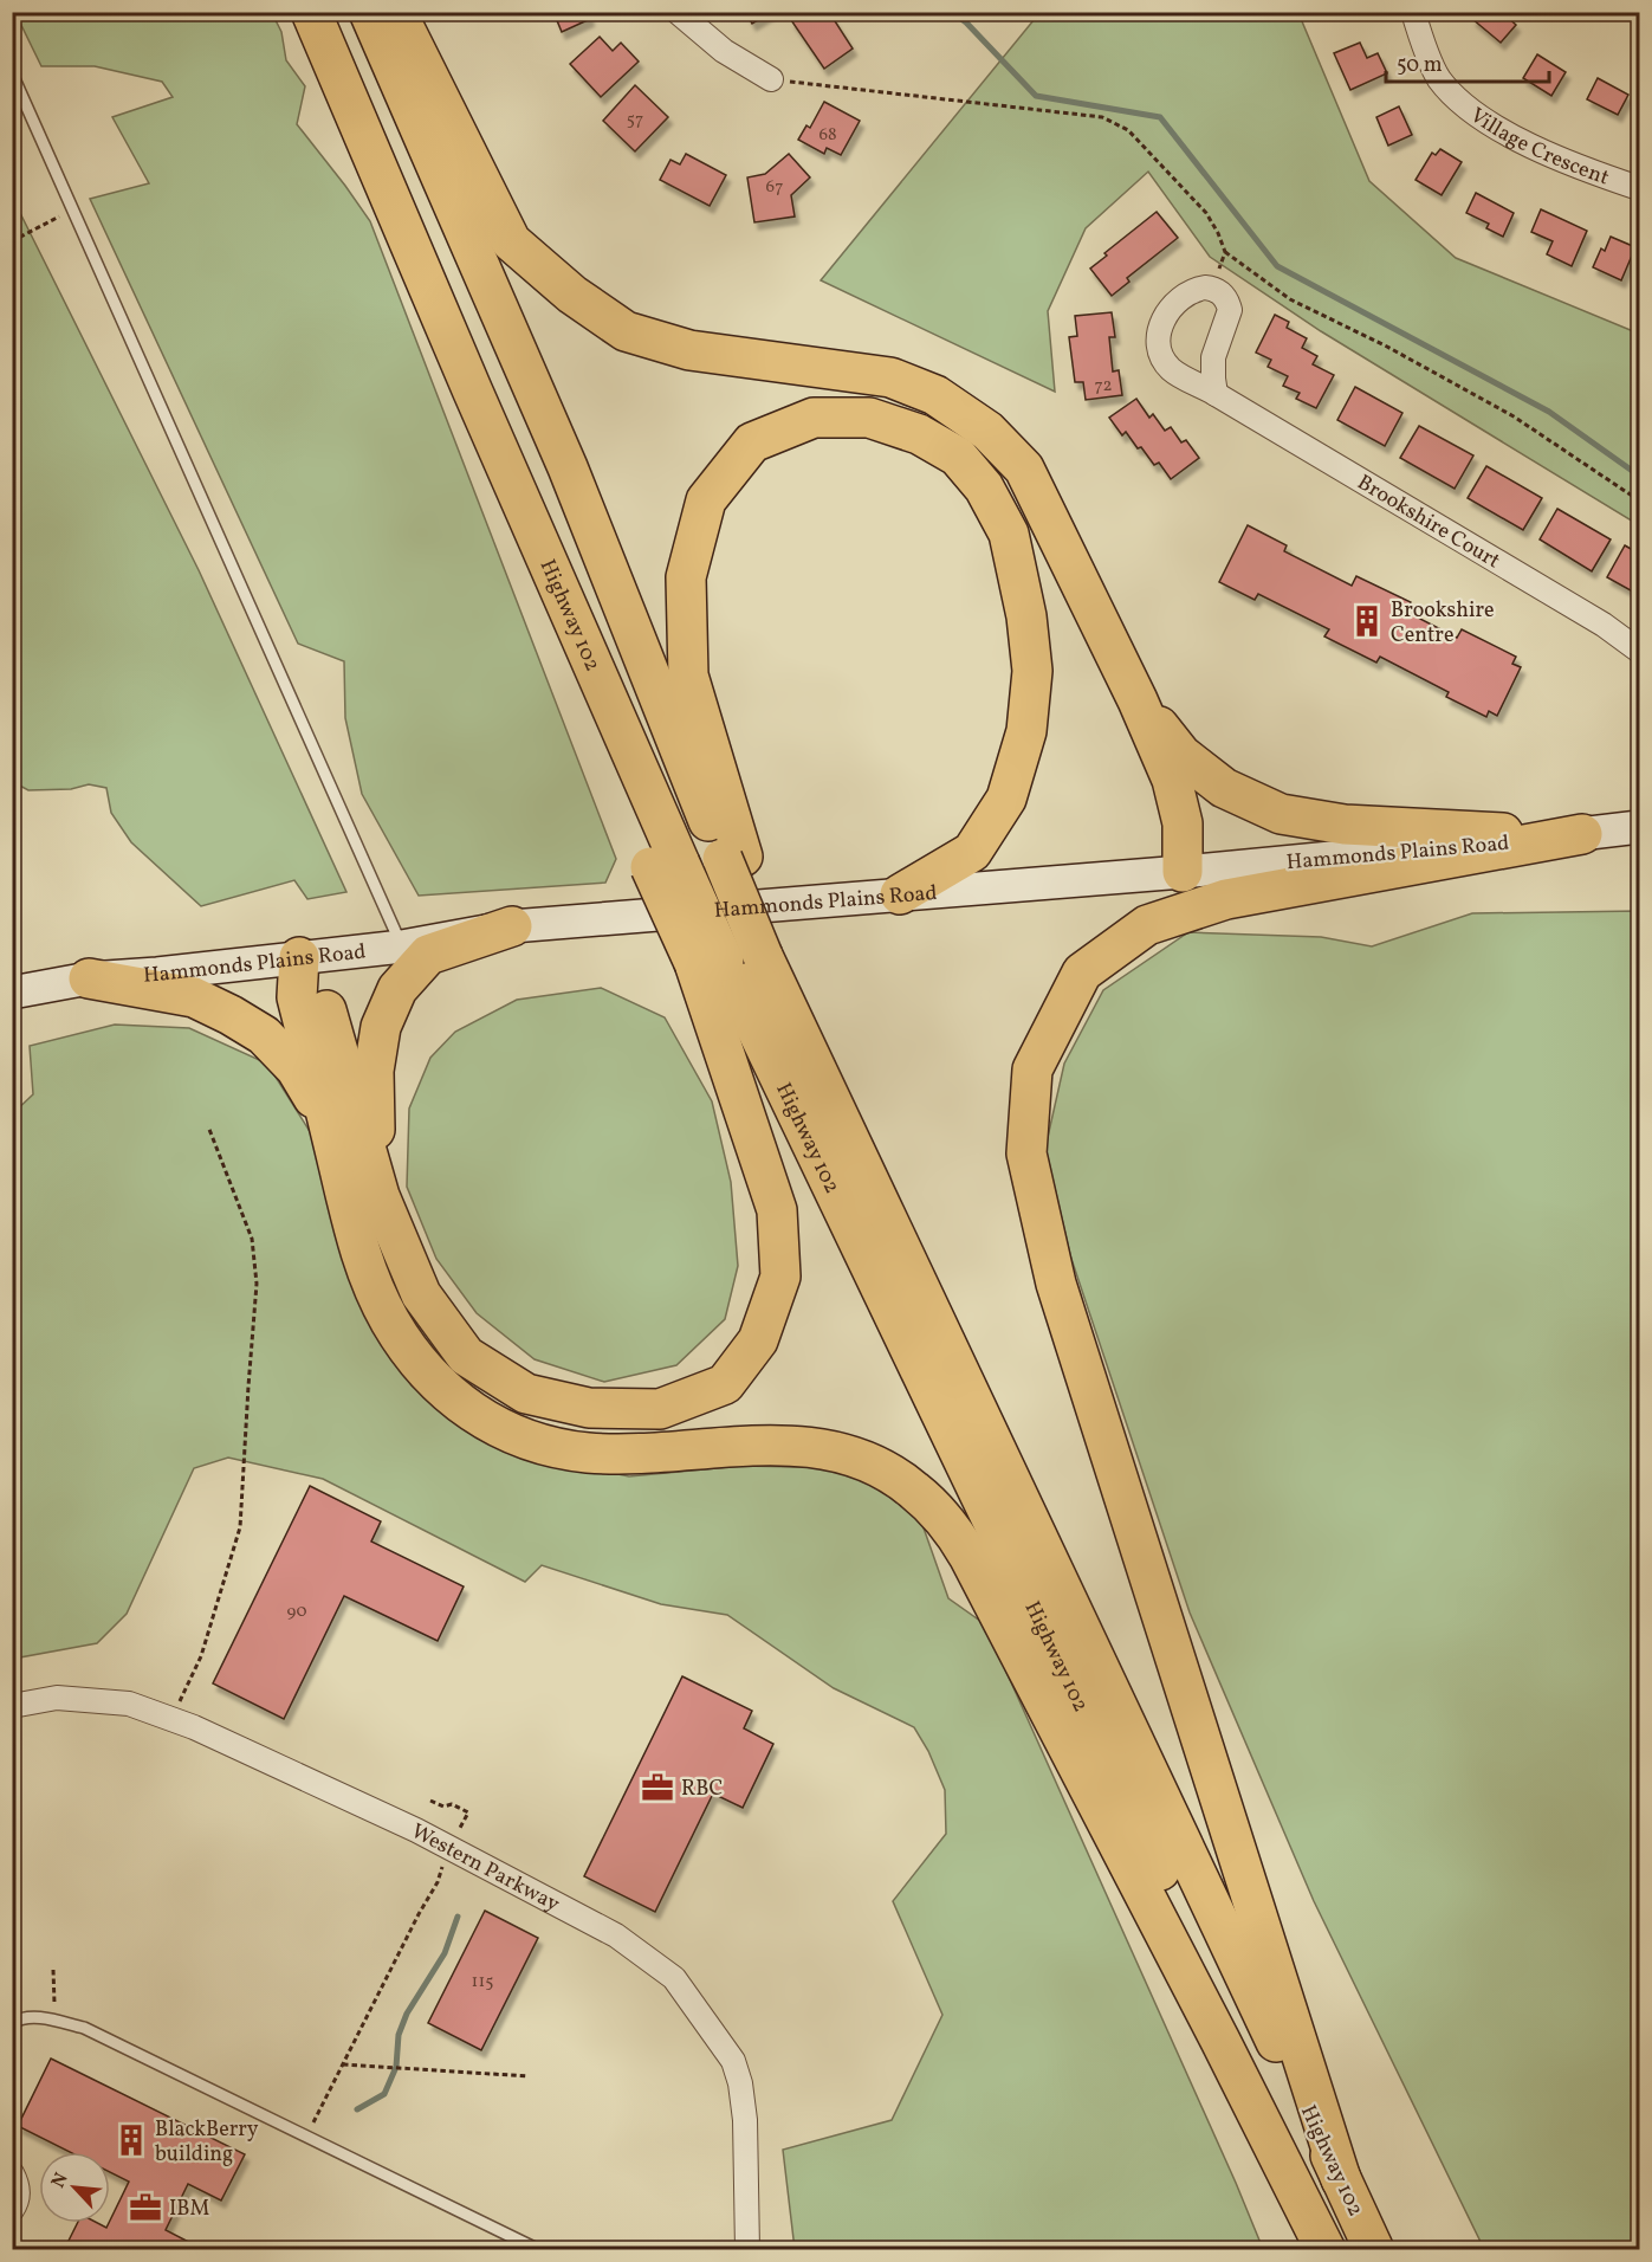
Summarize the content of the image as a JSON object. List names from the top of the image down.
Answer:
{
  "streets": {
    "highway": ["Highway 102"],
    "main road": ["Hammonds Plains Road"],
    "street": ["Village Crescent", "Brookshire Court", "Western Parkway"]
  },
  "places": {
    "building": ["Brookshire Centre", "BlackBerry building"],
    "office": ["RBC", "IBM"]
  },
  "house_numbers": [
    "57",
    "68",
    "67",
    "72",
    "90",
    "115"
  ],
  "scale_bar": "50 m",
  "north": "top left"
}
